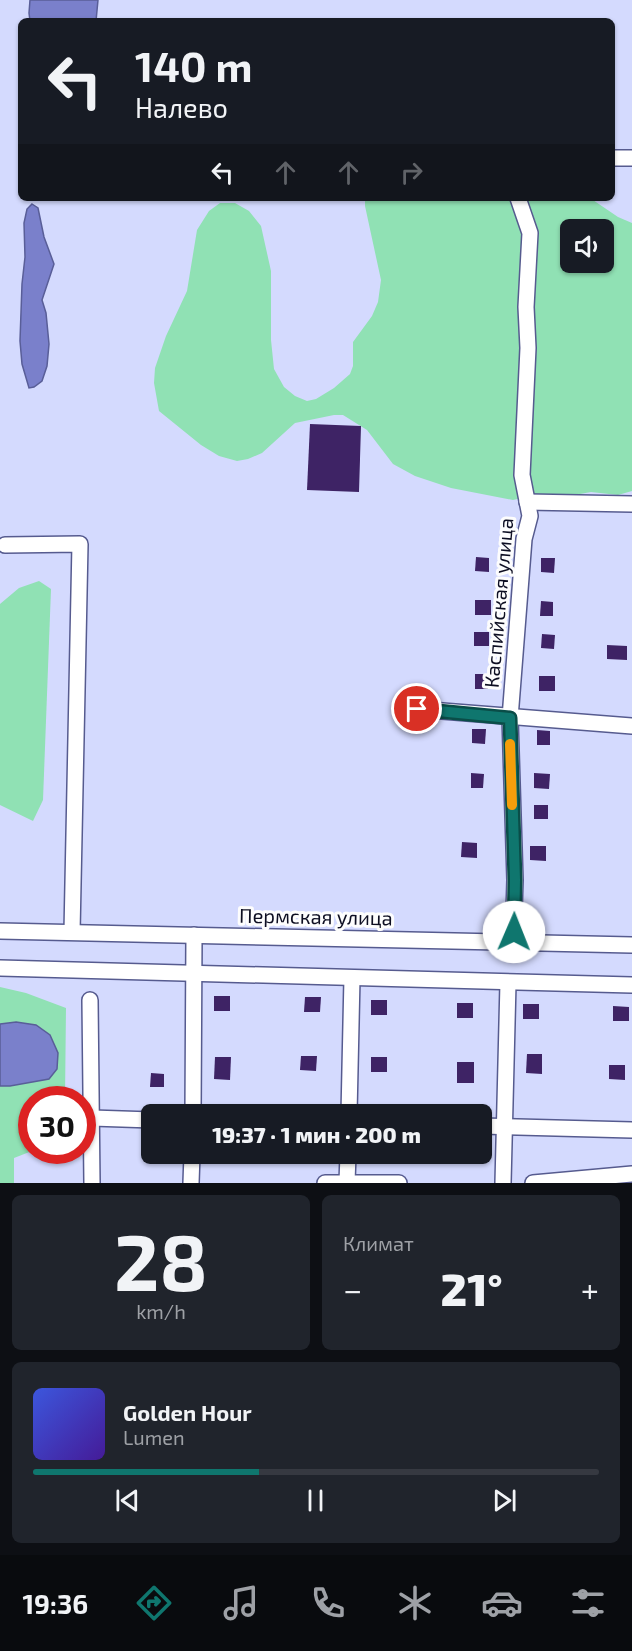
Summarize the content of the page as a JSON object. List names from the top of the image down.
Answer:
{
  "streets": {
    "street": ["Каспийская улица", "Пермская улица"]
  },
  "crossings": [
    ["Каспийская улица", "Пермская улица"]
  ],
  "page": {
    "turn": ["140 m", "Налево"],
    "limit": "30",
    "trip": "19:37 · 1 мин · 200 m",
    "tile": [
      ["28", "km/h"],
      "Климат"
    ],
    "heat": ["−", "21°", "+"],
    "song": ["Golden Hour", "Lumen"],
    "tabs": "19:36"
  }
}
